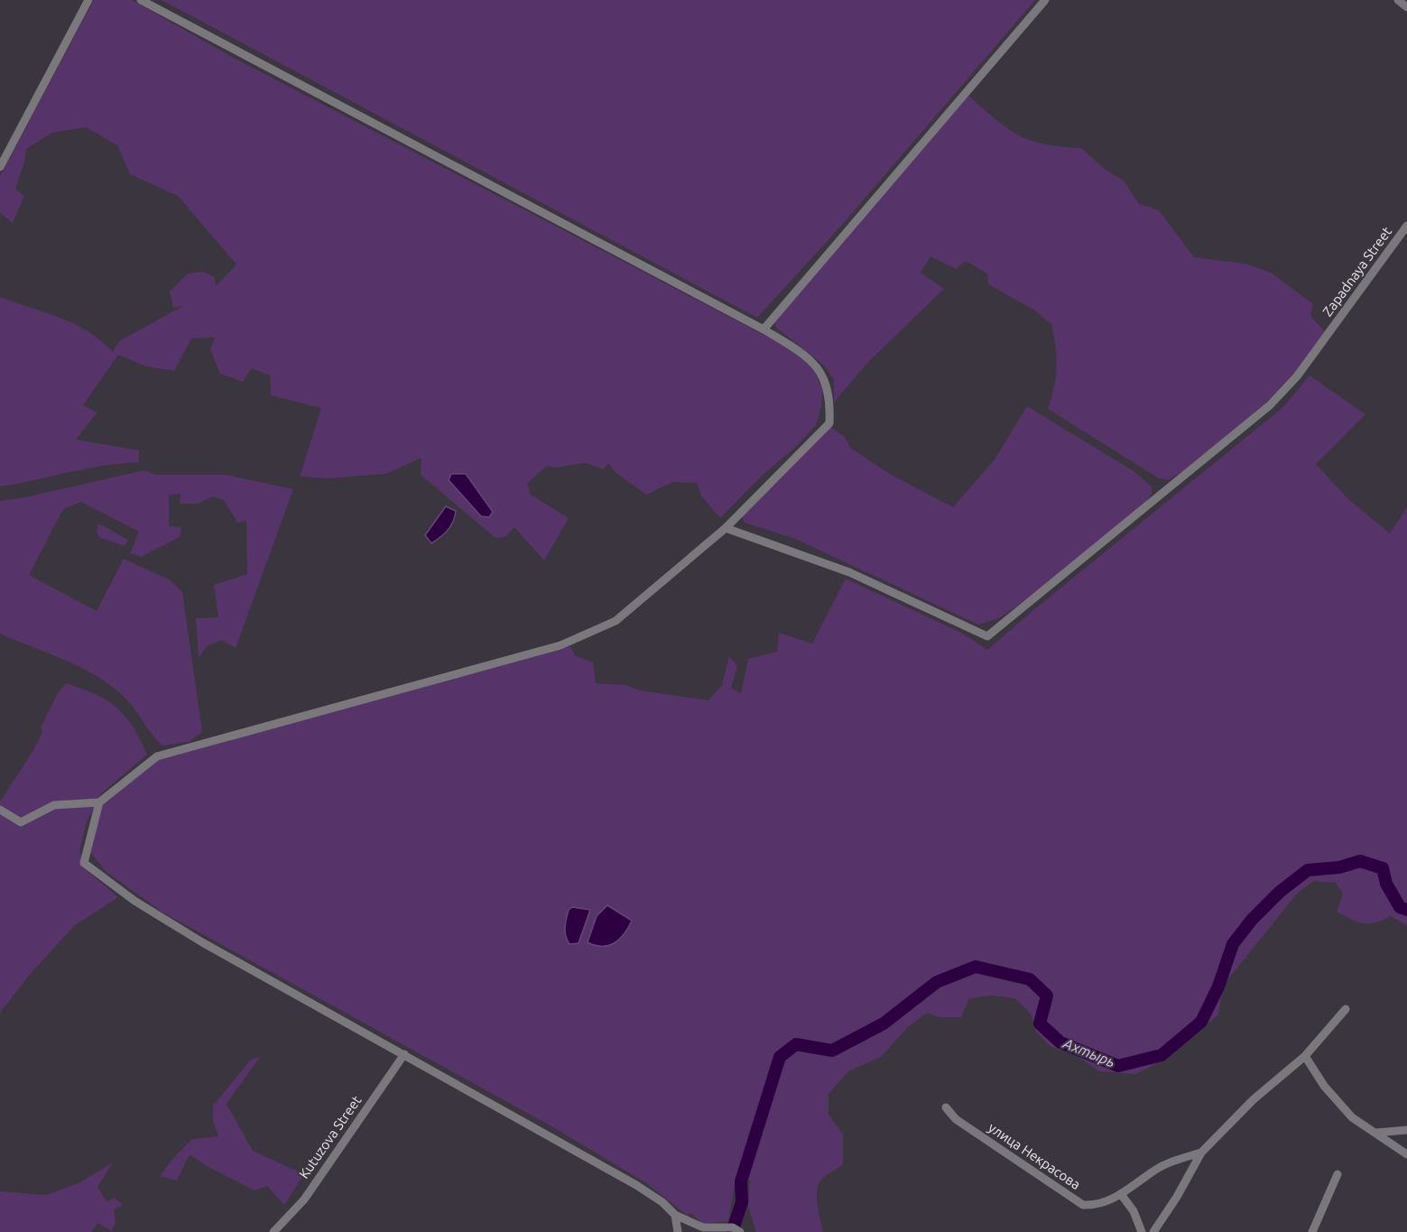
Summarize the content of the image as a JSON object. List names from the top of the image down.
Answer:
{
  "streets": {
    "street": ["Zapadnaya Street", "Kutuzova Street", "улица Некрасова"]
  },
  "water": ["Ахтырь"]
}
